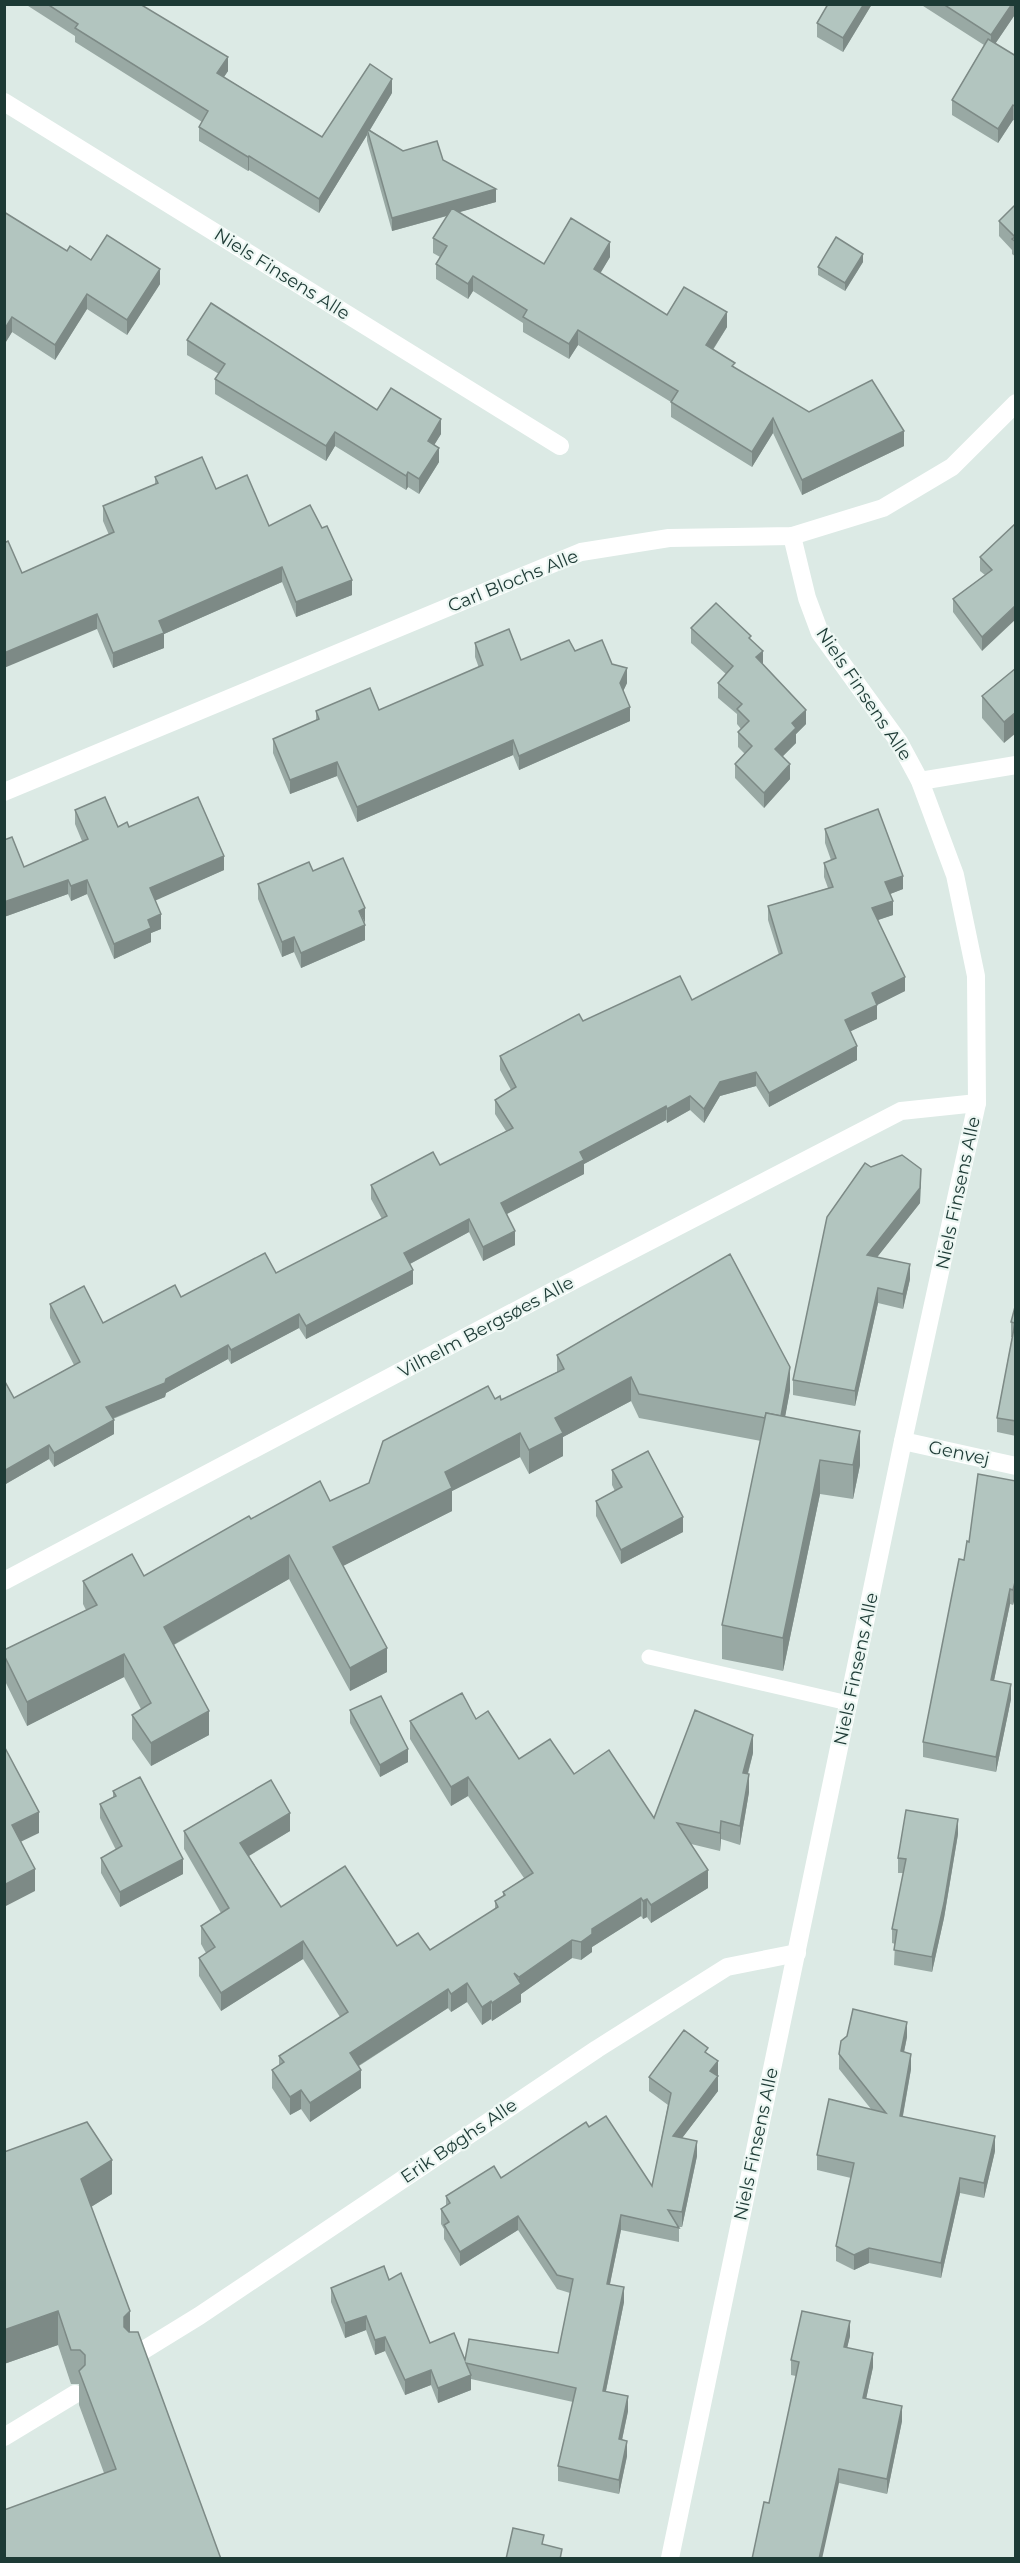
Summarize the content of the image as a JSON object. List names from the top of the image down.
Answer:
{
  "streets": {
    "street": [
      "Niels Finsens Alle",
      "Carl Blochs Alle",
      "Vilhelm Bergsøes Alle",
      "Genvej",
      "Erik Bøghs Alle"
    ]
  },
  "crossings": [
    ["Niels Finsens Alle", "Carl Blochs Alle"],
    ["Niels Finsens Alle", "Vilhelm Bergsøes Alle"],
    ["Niels Finsens Alle", "Genvej"],
    ["Niels Finsens Alle", "Erik Bøghs Alle"]
  ]
}
